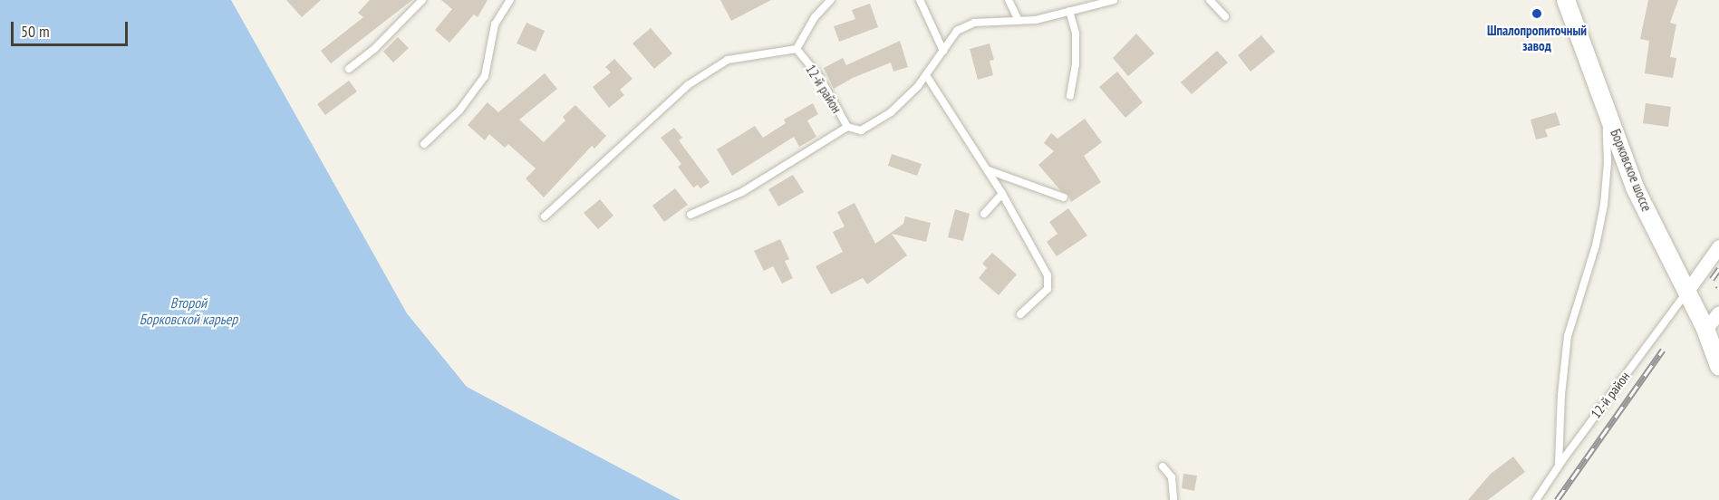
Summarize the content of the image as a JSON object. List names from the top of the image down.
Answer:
{
  "streets": {
    "street": ["Борковское шоссе"],
    "lane": ["12-й район"]
  },
  "crossings": [
    ["12-й район", "Борковское шоссе"]
  ],
  "water": ["Второй Борковской карьер"],
  "places": ["Шпалопропиточный завод"],
  "scale_bar": "50 m"
}
